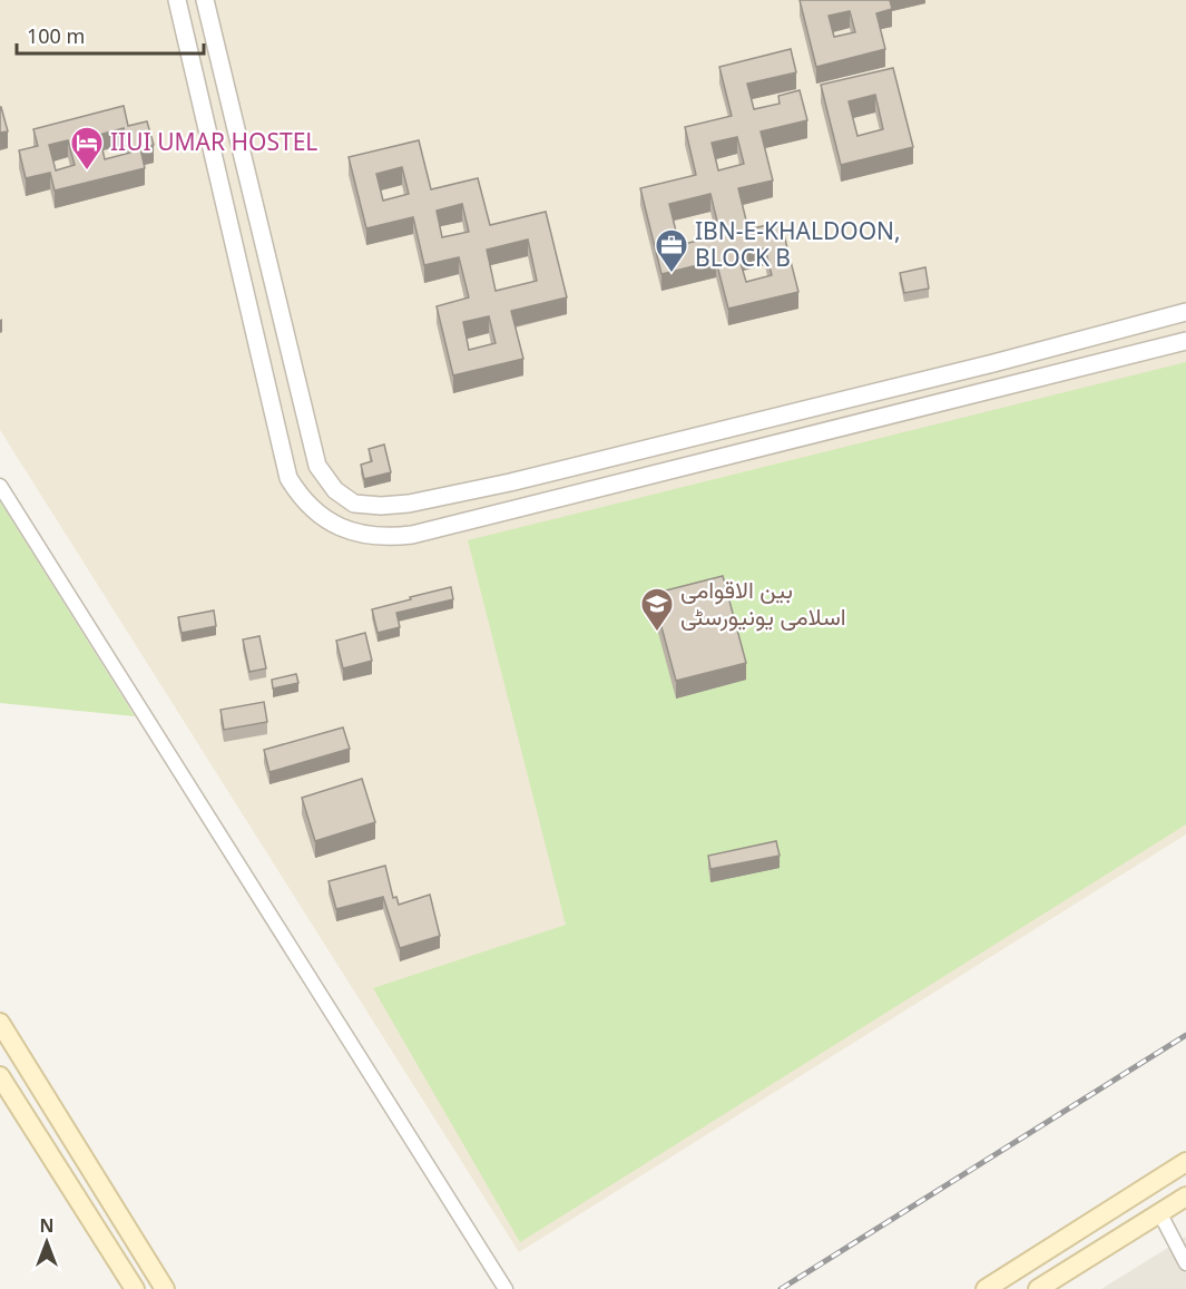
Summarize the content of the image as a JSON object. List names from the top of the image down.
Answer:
{
  "places": {
    "hotel": ["IIUI UMAR HOSTEL"],
    "office": ["IBN-E-KHALDOON, BLOCK B"],
    "school or university": ["بین الاقوامی اسلامی یونیورسٹی"]
  },
  "scale_bar": "100 m",
  "north": "top"
}
